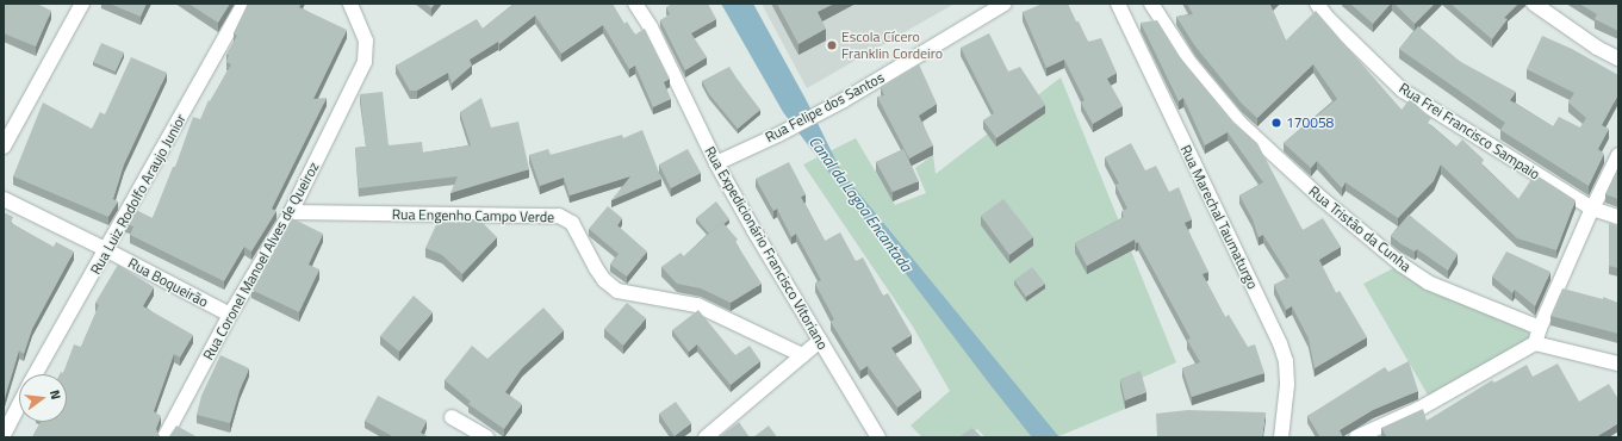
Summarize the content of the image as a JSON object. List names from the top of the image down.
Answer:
{
  "streets": {
    "street": [
      "Rua Felipe dos Santos",
      "Rua Frei Francisco Sampaio",
      "Rua Luiz Rodolfo Araujo Junior",
      "Rua Engenho Campo Verde",
      "Rua Marechal Taumaturgo",
      "Rua Tristão da Cunha",
      "Rua Expedicionário Francisco Vitoriano",
      "Rua Coronel Manoel Alves de Queiroz",
      "Rua Boqueirão"
    ]
  },
  "crossings": [
    ["Rua Felipe dos Santos", "Rua Expedicionário Francisco Vitoriano"],
    ["Rua Luiz Rodolfo Araujo Junior", "Rua Boqueirão"],
    ["Rua Engenho Campo Verde", "Rua Coronel Manoel Alves de Queiroz"],
    ["Rua Coronel Manoel Alves de Queiroz", "Rua Boqueirão"]
  ],
  "water": ["Canal da Lagoa Encantada"],
  "places": ["Escola Cícero Franklin Cordeiro", "170058"],
  "north": "right"
}
